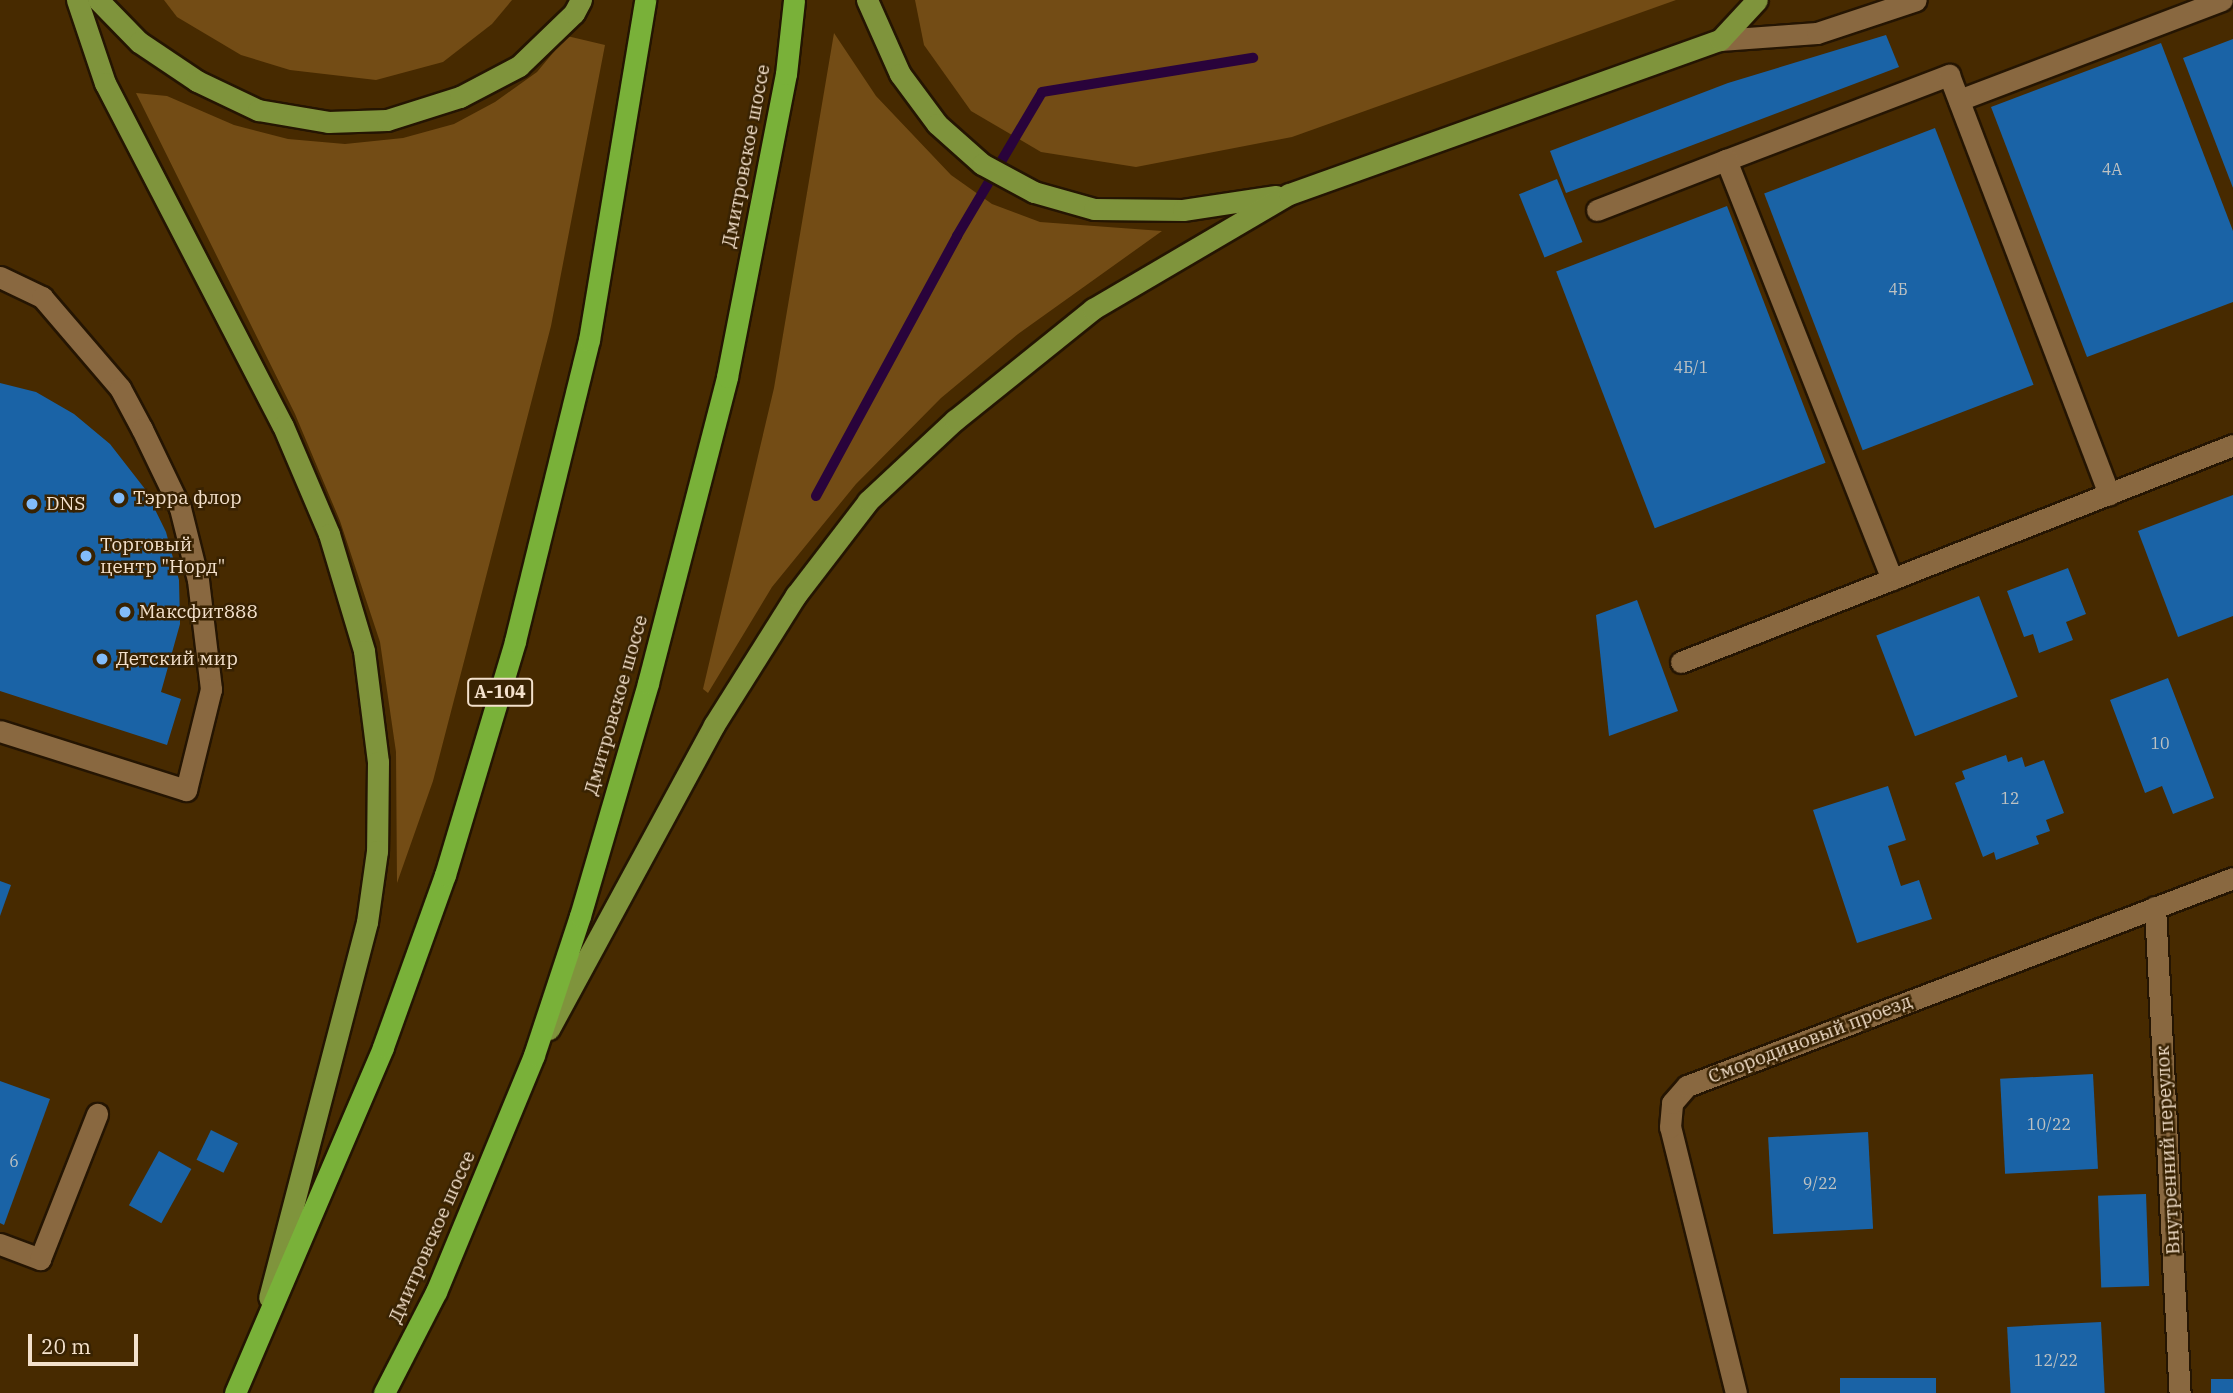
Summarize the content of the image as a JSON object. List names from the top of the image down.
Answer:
{
  "streets": {
    "highway": ["Дмитровское шоссе", "А-104"],
    "street": ["Смородиновый проезд", "Внутренний переулок"]
  },
  "crossings": [
    ["Смородиновый проезд", "Внутренний переулок"]
  ],
  "places": [
    "Тэрра флор",
    "DNS",
    "Торговый центр \"Норд\"",
    "Максфит888",
    "Детский мир"
  ],
  "house_numbers": [
    "4А",
    "4Б",
    "4Б/1",
    "10",
    "12",
    "10/22",
    "6",
    "9/22",
    "12/22"
  ],
  "scale_bar": "20 m"
}
